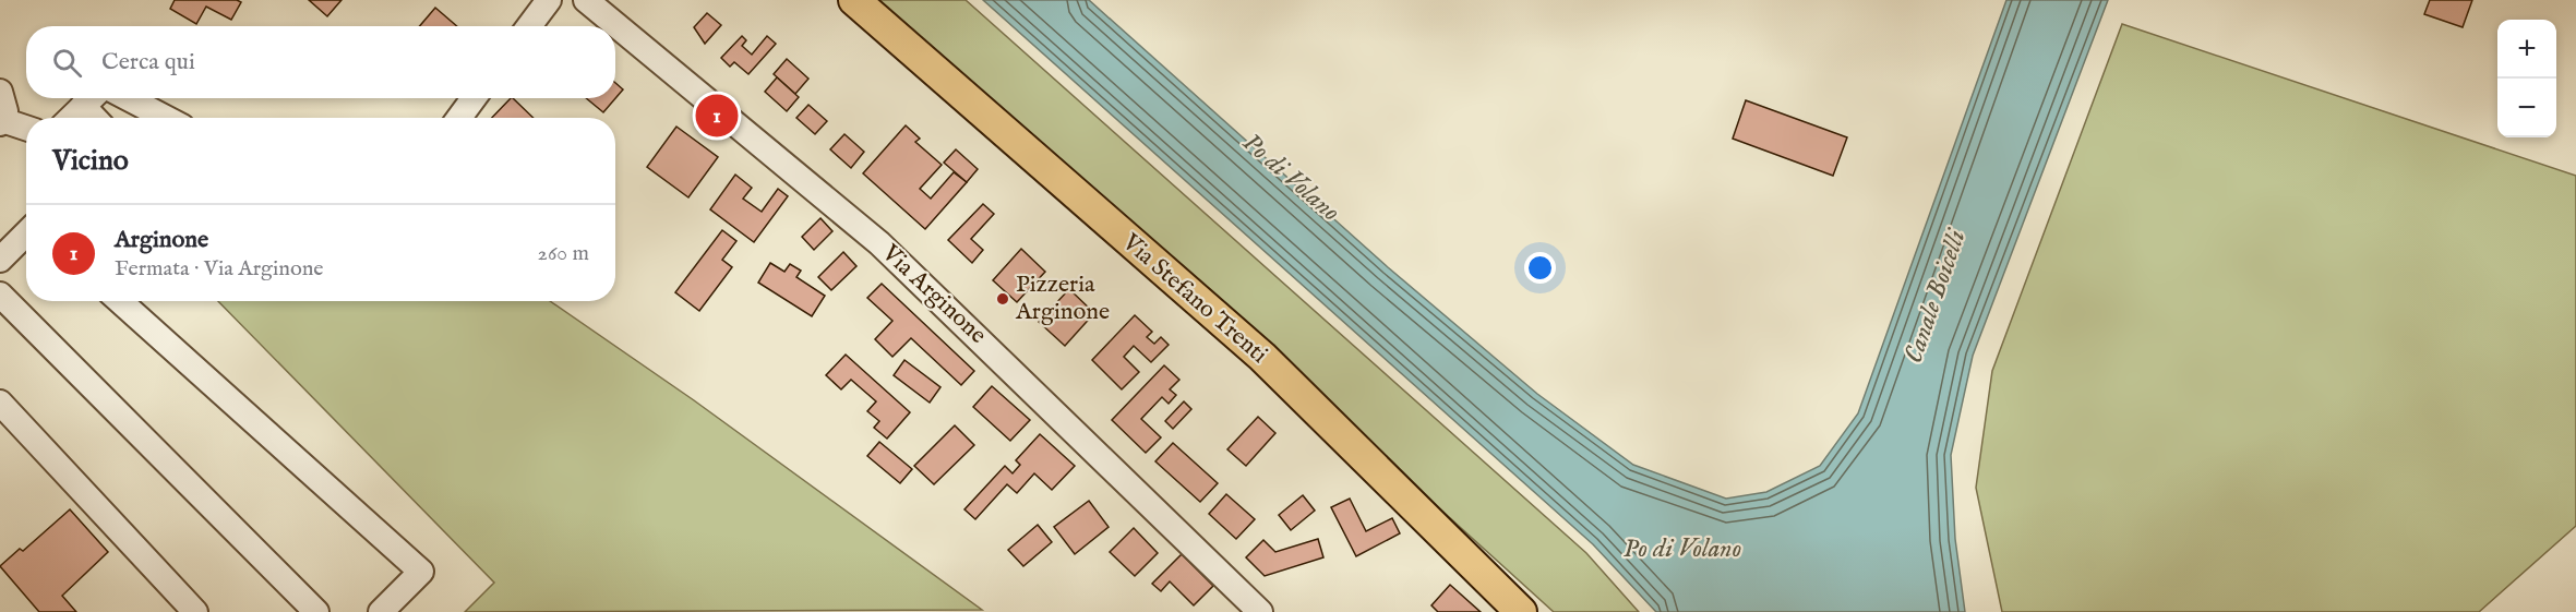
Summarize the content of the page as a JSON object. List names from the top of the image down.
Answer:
{
  "streets": {
    "main road": ["Via Stefano Trenti"],
    "street": ["Via Arginone"]
  },
  "water": ["Po di Volano", "Canale Boicelli"],
  "places": ["Pizzeria Arginone"],
  "page": {
    "map_buttons": ["+", "−"],
    "search": "Cerca qui",
    "pins": "1",
    "heading": "Vicino",
    "list": [
      {
        "mark": "1",
        "name": "Arginone",
        "note": "Fermata · Via Arginone",
        "value": "260 m"
      }
    ]
  }
}
